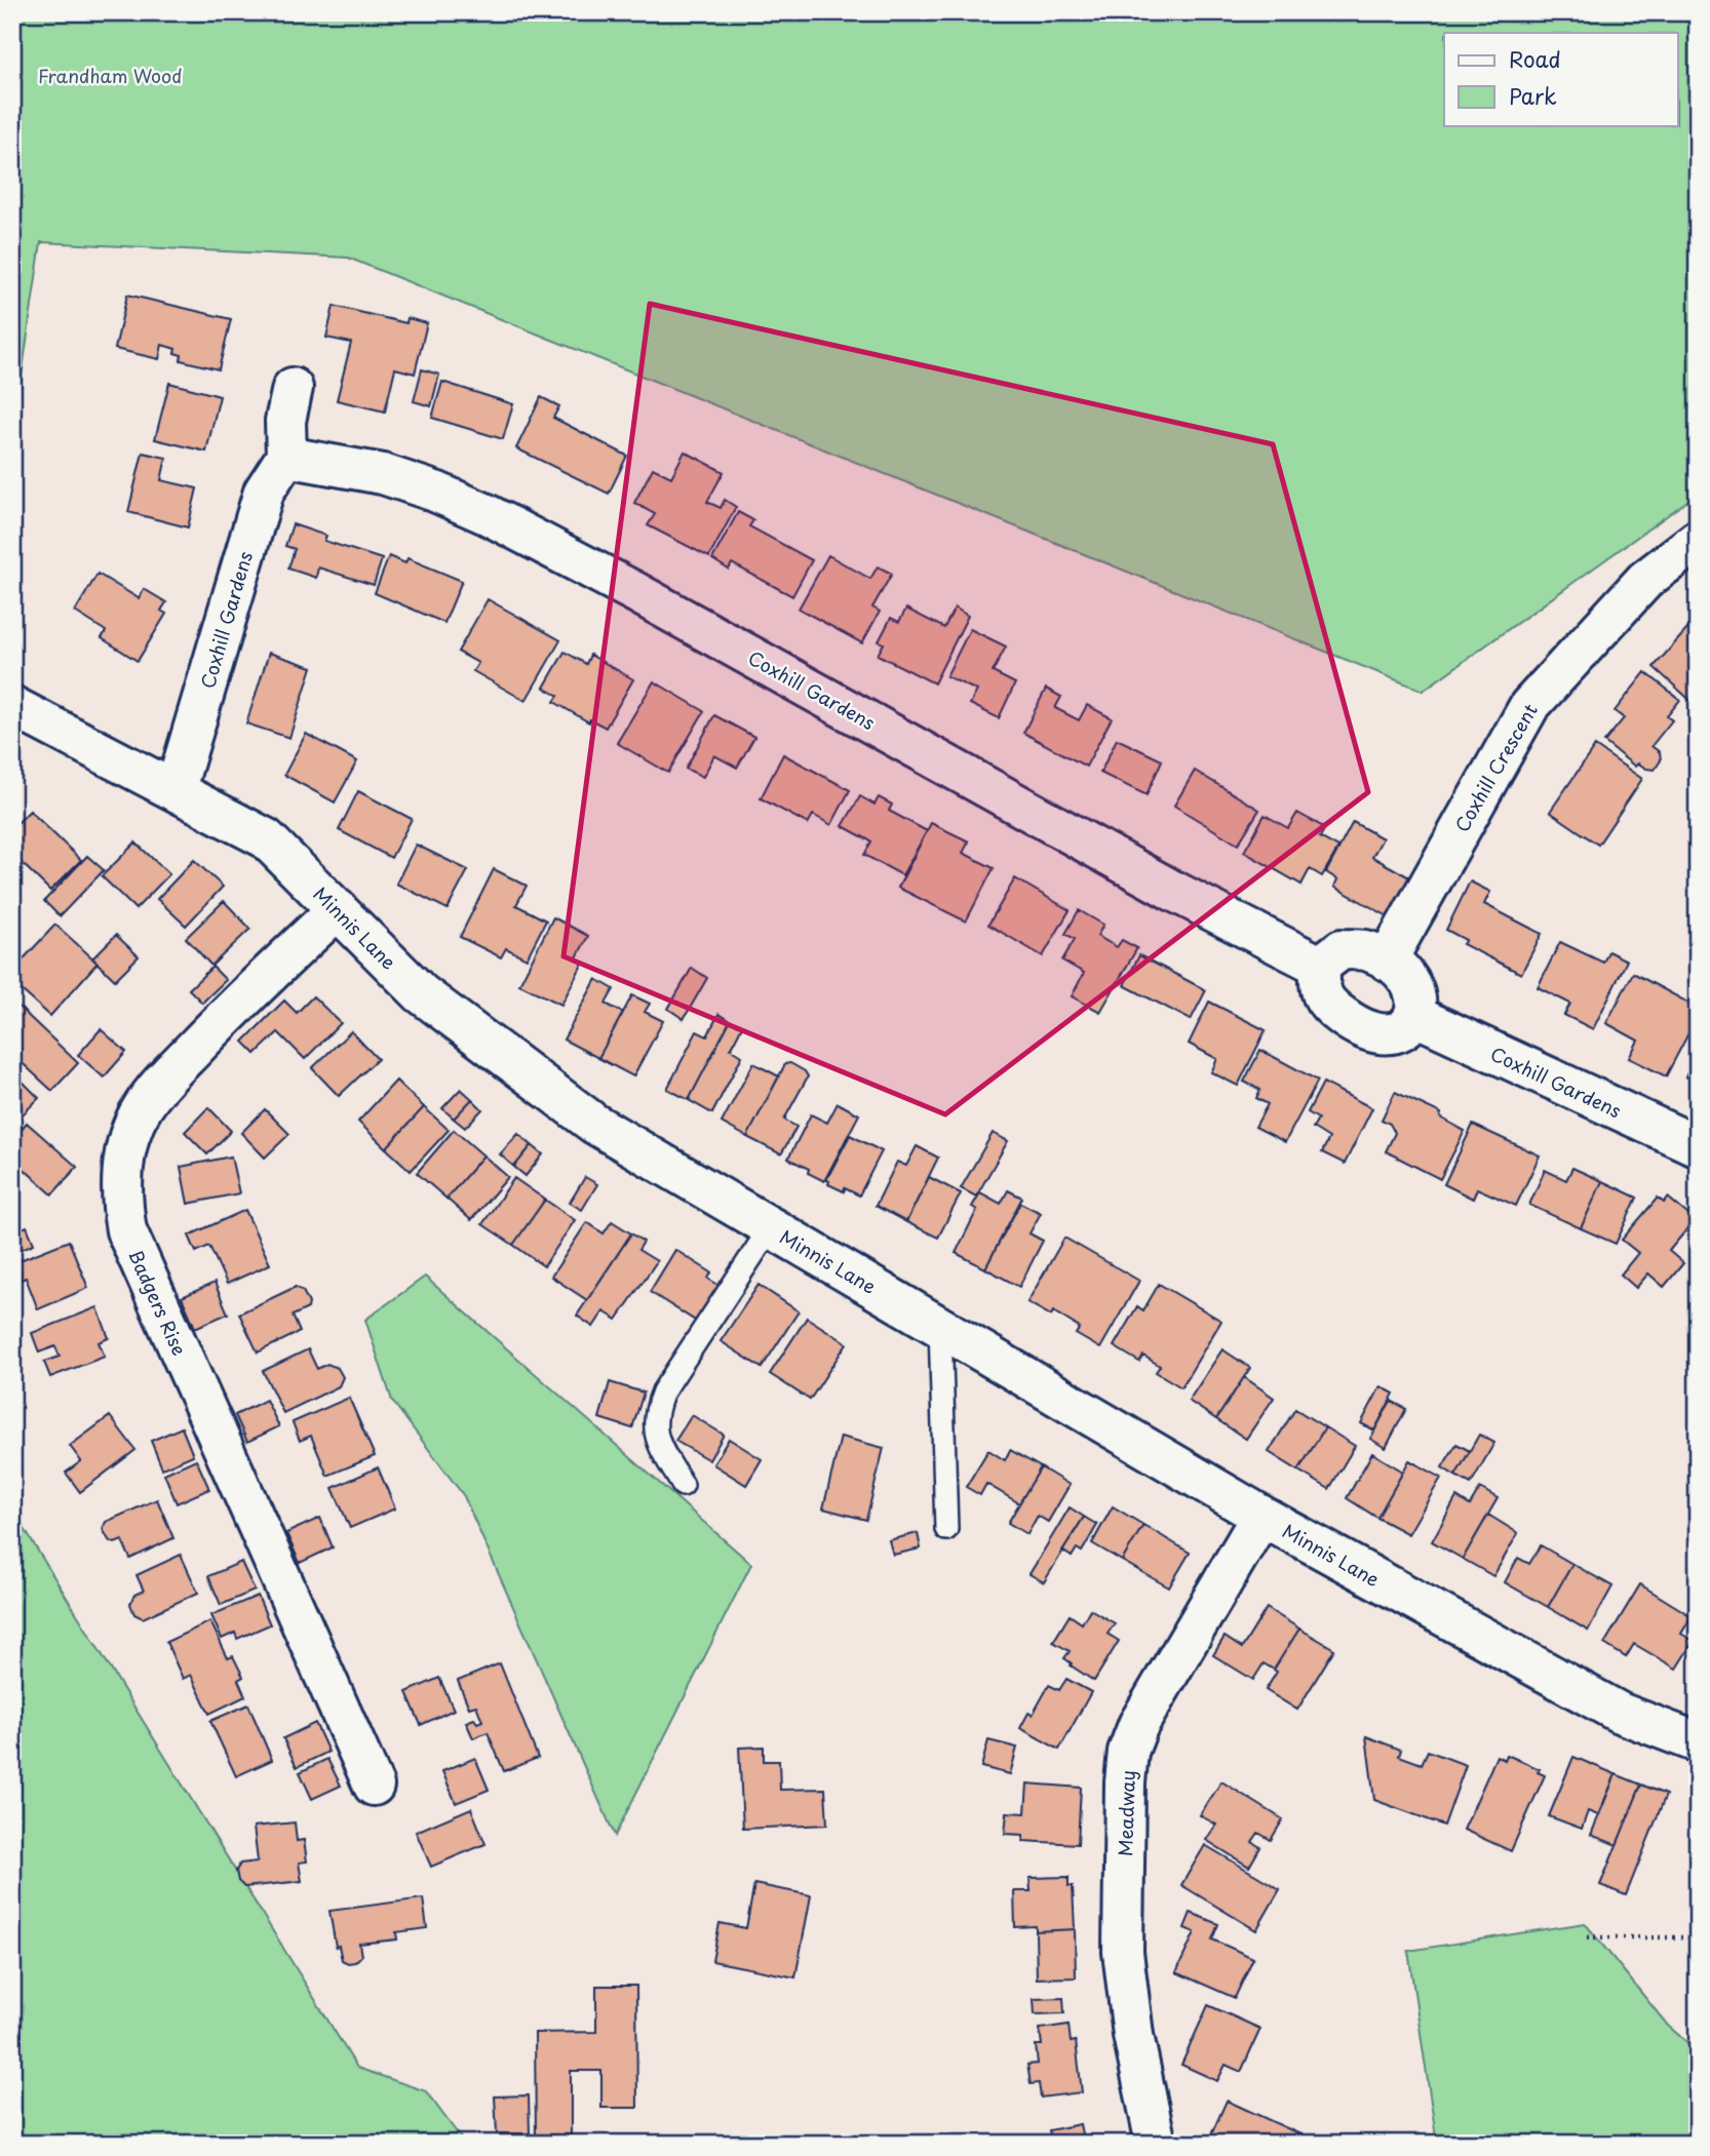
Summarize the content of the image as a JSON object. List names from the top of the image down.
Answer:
{
  "streets": {
    "street": [
      "Coxhill Gardens",
      "Coxhill Crescent",
      "Minnis Lane",
      "Badgers Rise",
      "Meadway"
    ]
  },
  "crossings": [
    ["Coxhill Gardens", "Coxhill Crescent"],
    ["Coxhill Gardens", "Minnis Lane"],
    ["Minnis Lane", "Badgers Rise"],
    ["Minnis Lane", "Meadway"]
  ],
  "parks": ["Frandham Wood"],
  "legend": ["Road", "Park"]
}
